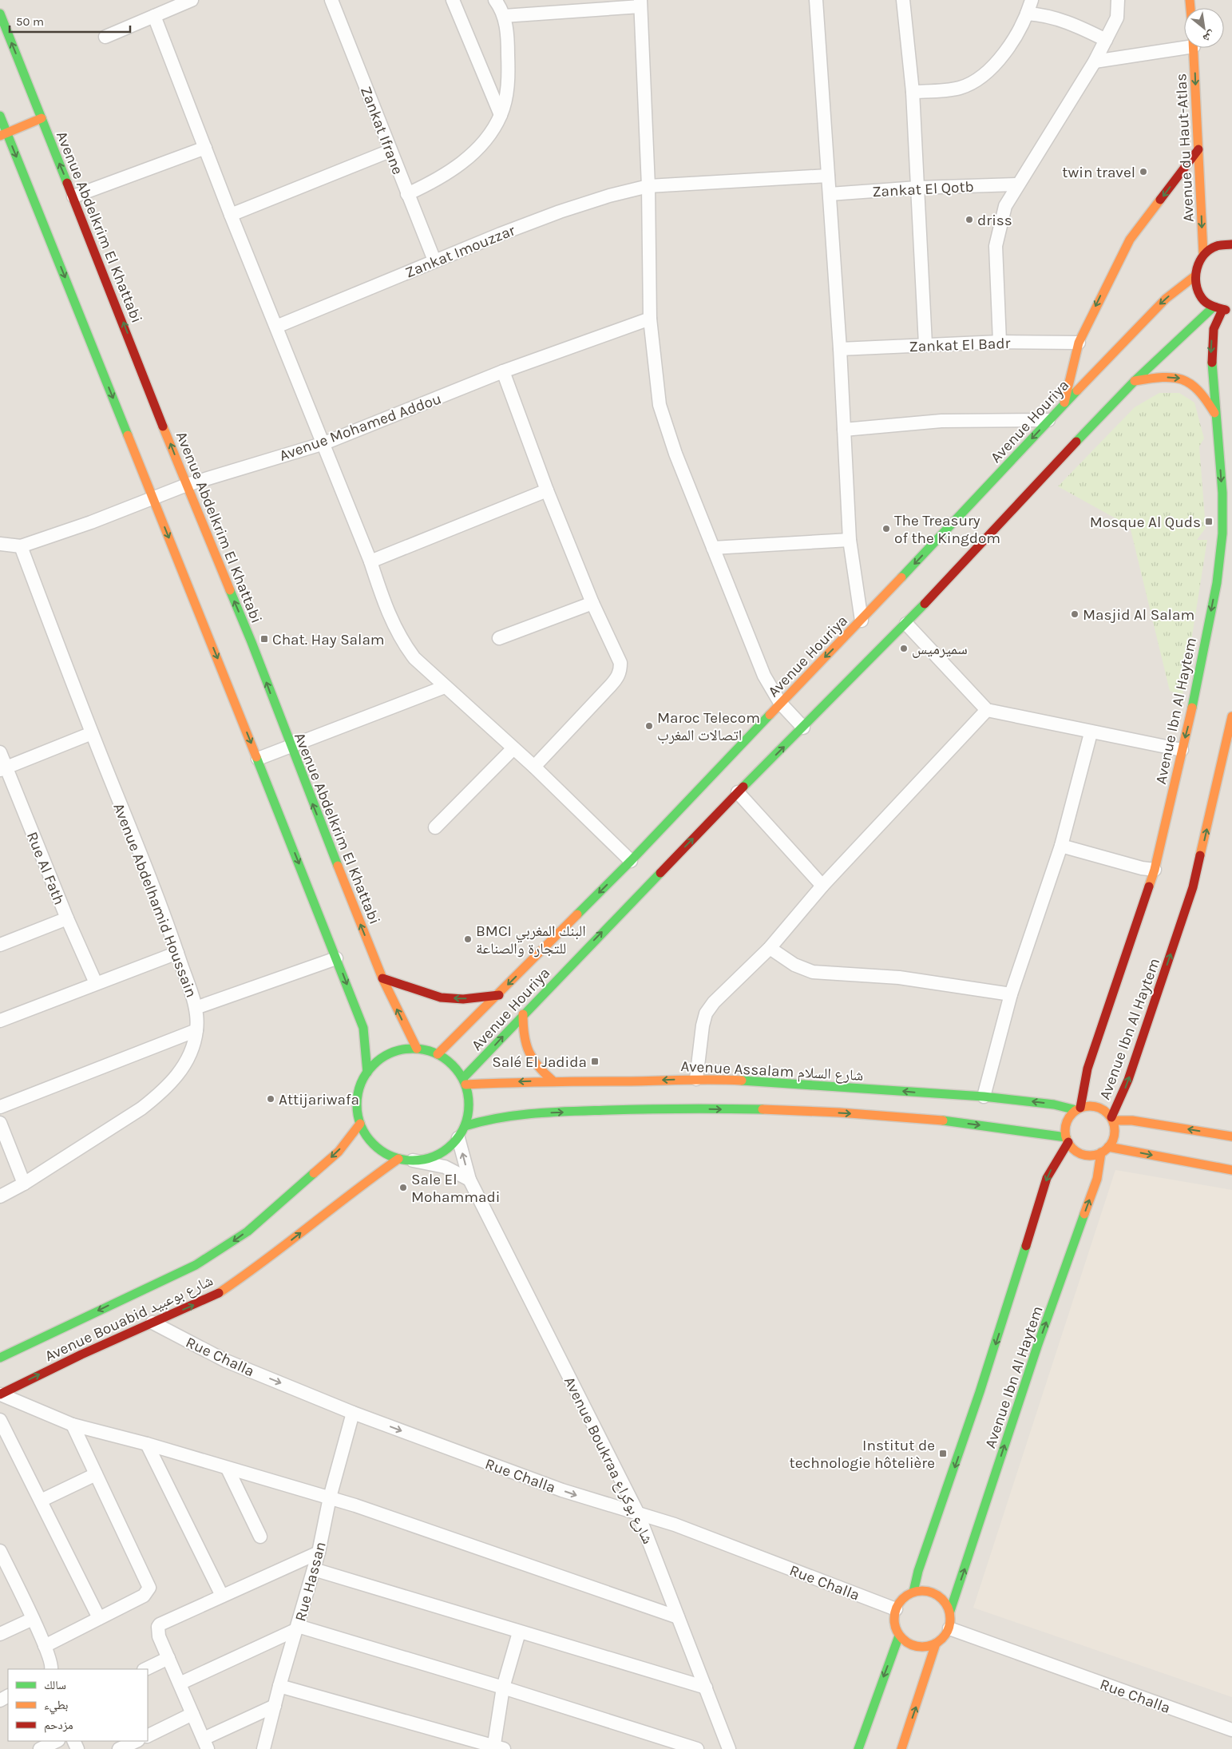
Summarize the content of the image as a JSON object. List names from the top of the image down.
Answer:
{
  "streets": {
    "street": [
      "Zankat Ifrane",
      "Avenue du Haut-Atlas",
      "Zankat El Qotb",
      "Avenue Abdelkrim El Khattabi",
      "Zankat Imouzzar",
      "Zankat El Badr",
      "Avenue Houriya",
      "Avenue Mohamed Addou",
      "Avenue Ibn Al Haytem",
      "Rue Al Fath",
      "Avenue Abdelhamid Houssain",
      "Avenue Assalam شارع السلام",
      "Avenue Bouabid شارع بوعبيد",
      "Rue Challa",
      "Avenue Boukraa شارع بوكراع",
      "Rue Hassan"
    ]
  },
  "crossings": [
    ["Zankat Ifrane", "Zankat Imouzzar"],
    ["Avenue Abdelkrim El Khattabi", "Avenue Houriya"],
    ["Avenue Abdelkrim El Khattabi", "Avenue Mohamed Addou"],
    ["Avenue Abdelkrim El Khattabi", "Avenue Assalam شارع السلام"],
    ["Avenue Abdelkrim El Khattabi", "Avenue Bouabid شارع بوعبيد"],
    ["Avenue Abdelkrim El Khattabi", "Avenue Boukraa شارع بوكراع"],
    ["Avenue Houriya", "Avenue Ibn Al Haytem"],
    ["Avenue Houriya", "Avenue Assalam شارع السلام"],
    ["Avenue Houriya", "Avenue Bouabid شارع بوعبيد"],
    ["Avenue Houriya", "Avenue Boukraa شارع بوكراع"],
    ["Avenue Mohamed Addou", "Avenue Abdelhamid Houssain"],
    ["Avenue Ibn Al Haytem", "Avenue Assalam شارع السلام"],
    ["Avenue Ibn Al Haytem", "Rue Challa"],
    ["Avenue Assalam شارع السلام", "Avenue Bouabid شارع بوعبيد"],
    ["Avenue Assalam شارع السلام", "Avenue Boukraa شارع بوكراع"],
    ["Avenue Bouabid شارع بوعبيد", "Rue Challa"],
    ["Avenue Bouabid شارع بوعبيد", "Avenue Boukraa شارع بوكراع"],
    ["Rue Challa", "Avenue Boukraa شارع بوكراع"],
    ["Rue Challa", "Rue Hassan"]
  ],
  "one_way": ["Avenue du Haut-Atlas"],
  "places": {
    "other": [
      "twin travel",
      "driss",
      "The Treasury of the Kingdom",
      "Masjid Al Salam",
      "سميرميس",
      "Maroc Telecom اتصالات المغرب",
      "BMCI البنك المغربي للتجارة والصناعة",
      "Attijariwafa",
      "Sale El Mohammadi"
    ],
    "transit": [
      "Mosque Al Quds",
      "Chat. Hay Salam",
      "Salé El Jadida",
      "Institut de technologie hôtelière"
    ]
  },
  "legend": ["سالك", "بطيء", "مزدحم"],
  "scale_bar": "50 m",
  "north": "bottom right"
}
